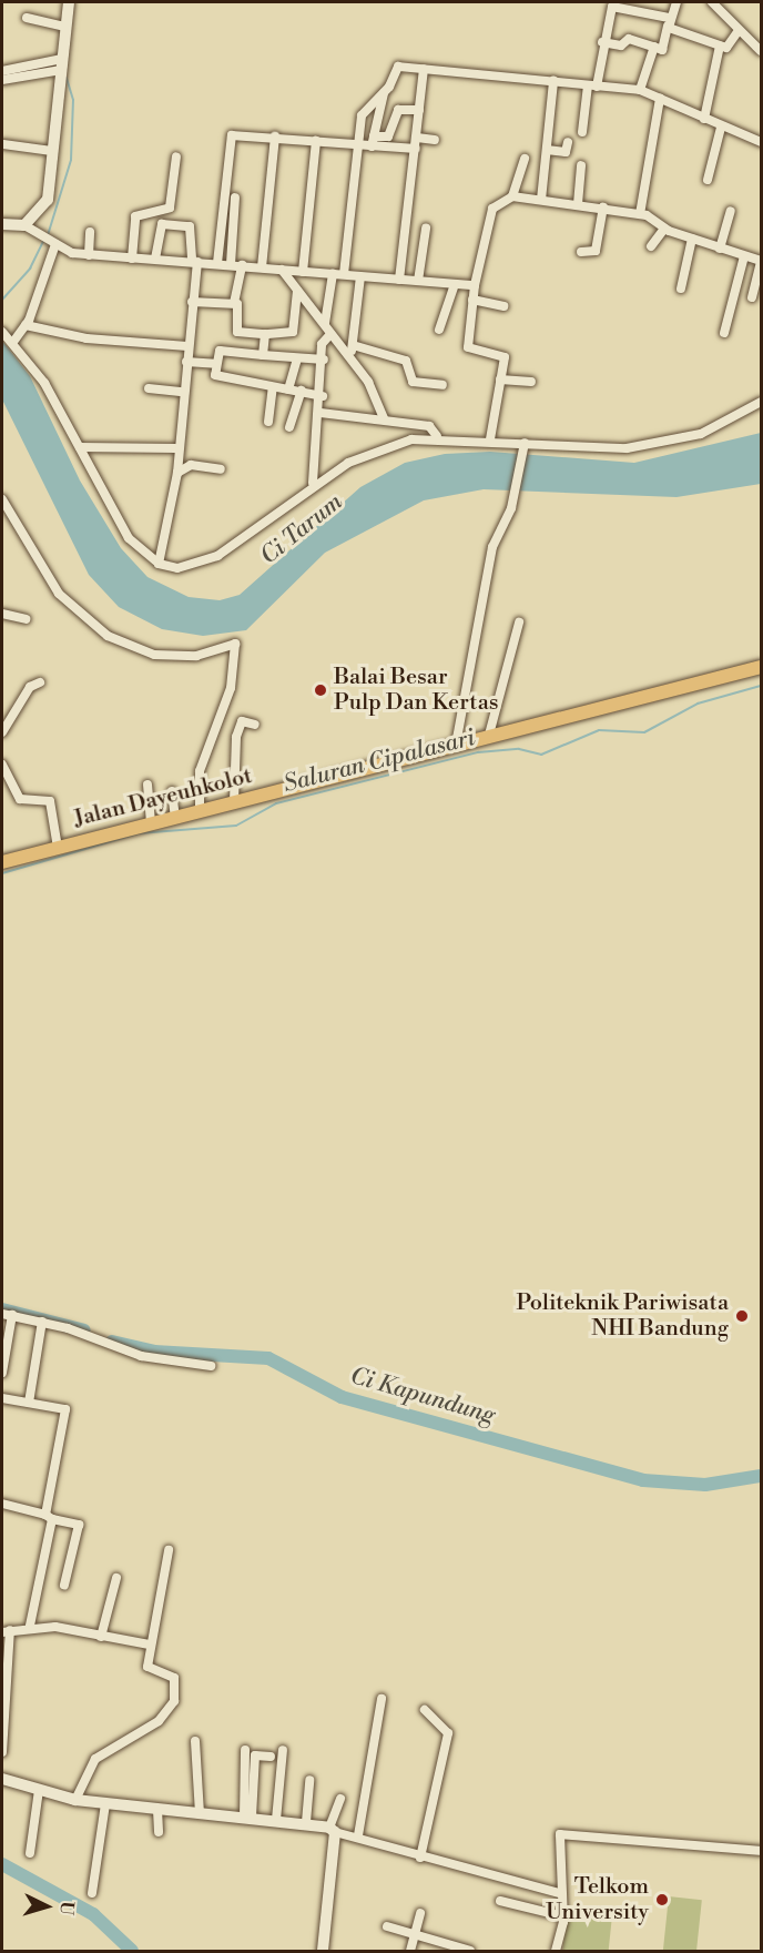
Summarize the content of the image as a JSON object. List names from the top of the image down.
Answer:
{
  "streets": {
    "main road": ["Jalan Dayeuhkolot"]
  },
  "water": ["Ci Tarum", "Saluran Cipalasari", "Ci Kapundung"],
  "places": ["Balai Besar Pulp Dan Kertas", "Politeknik Pariwisata NHI Bandung", "Telkom University"],
  "north": "right"
}
